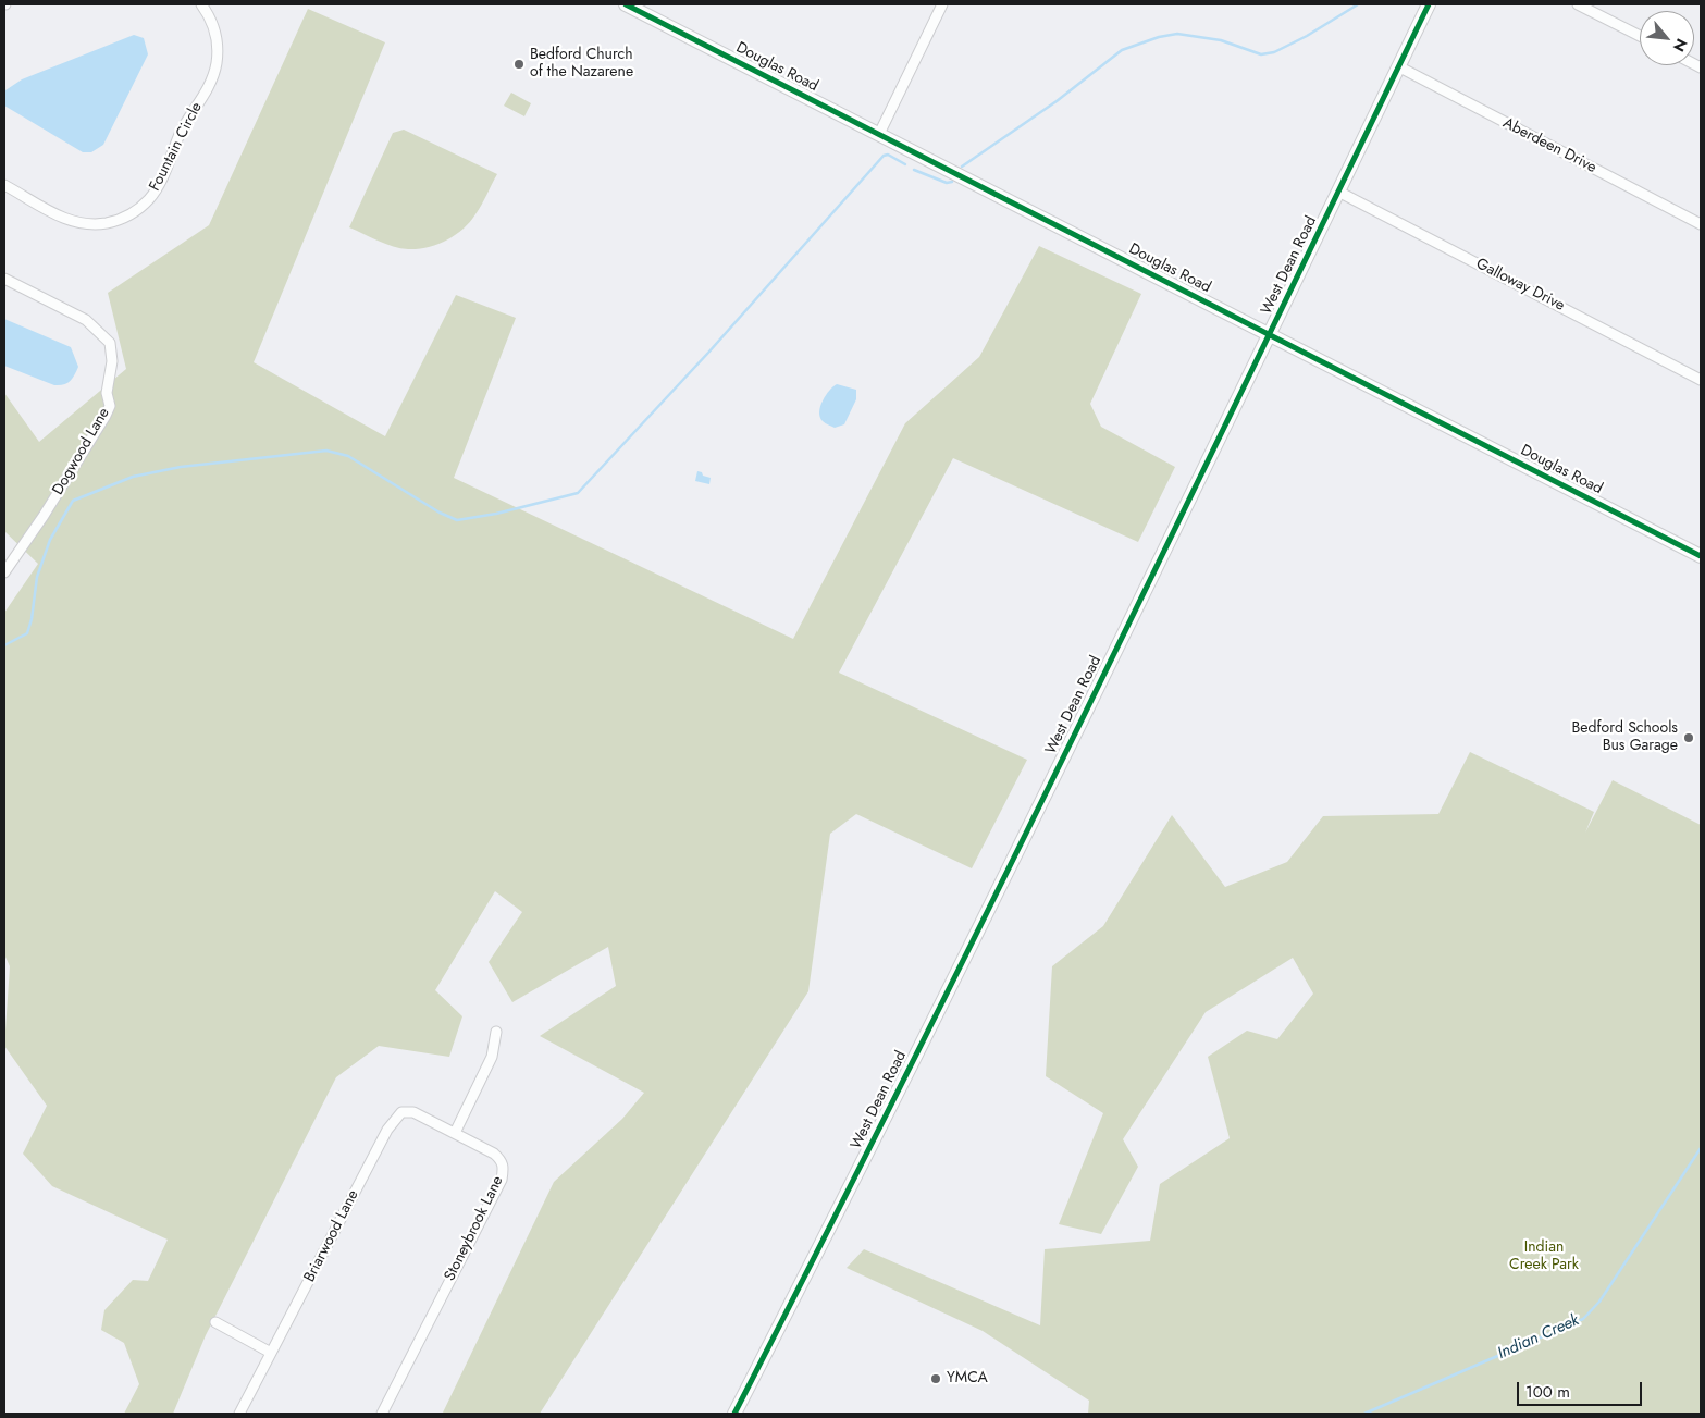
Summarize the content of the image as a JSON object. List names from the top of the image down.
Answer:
{
  "streets": {
    "street": [
      "Douglas Road",
      "Aberdeen Drive",
      "Fountain Circle",
      "West Dean Road",
      "Galloway Drive",
      "Dogwood Lane",
      "Stoneybrook Lane",
      "Briarwood Lane"
    ]
  },
  "crossings": [
    ["Douglas Road", "West Dean Road"],
    ["Aberdeen Drive", "West Dean Road"],
    ["West Dean Road", "Galloway Drive"],
    ["Stoneybrook Lane", "Briarwood Lane"]
  ],
  "water": ["Indian Creek"],
  "parks": ["Indian Creek Park"],
  "places": ["Bedford Church of the Nazarene", "Bedford Schools Bus Garage", "YMCA"],
  "scale_bar": "100 m",
  "north": "bottom right"
}
